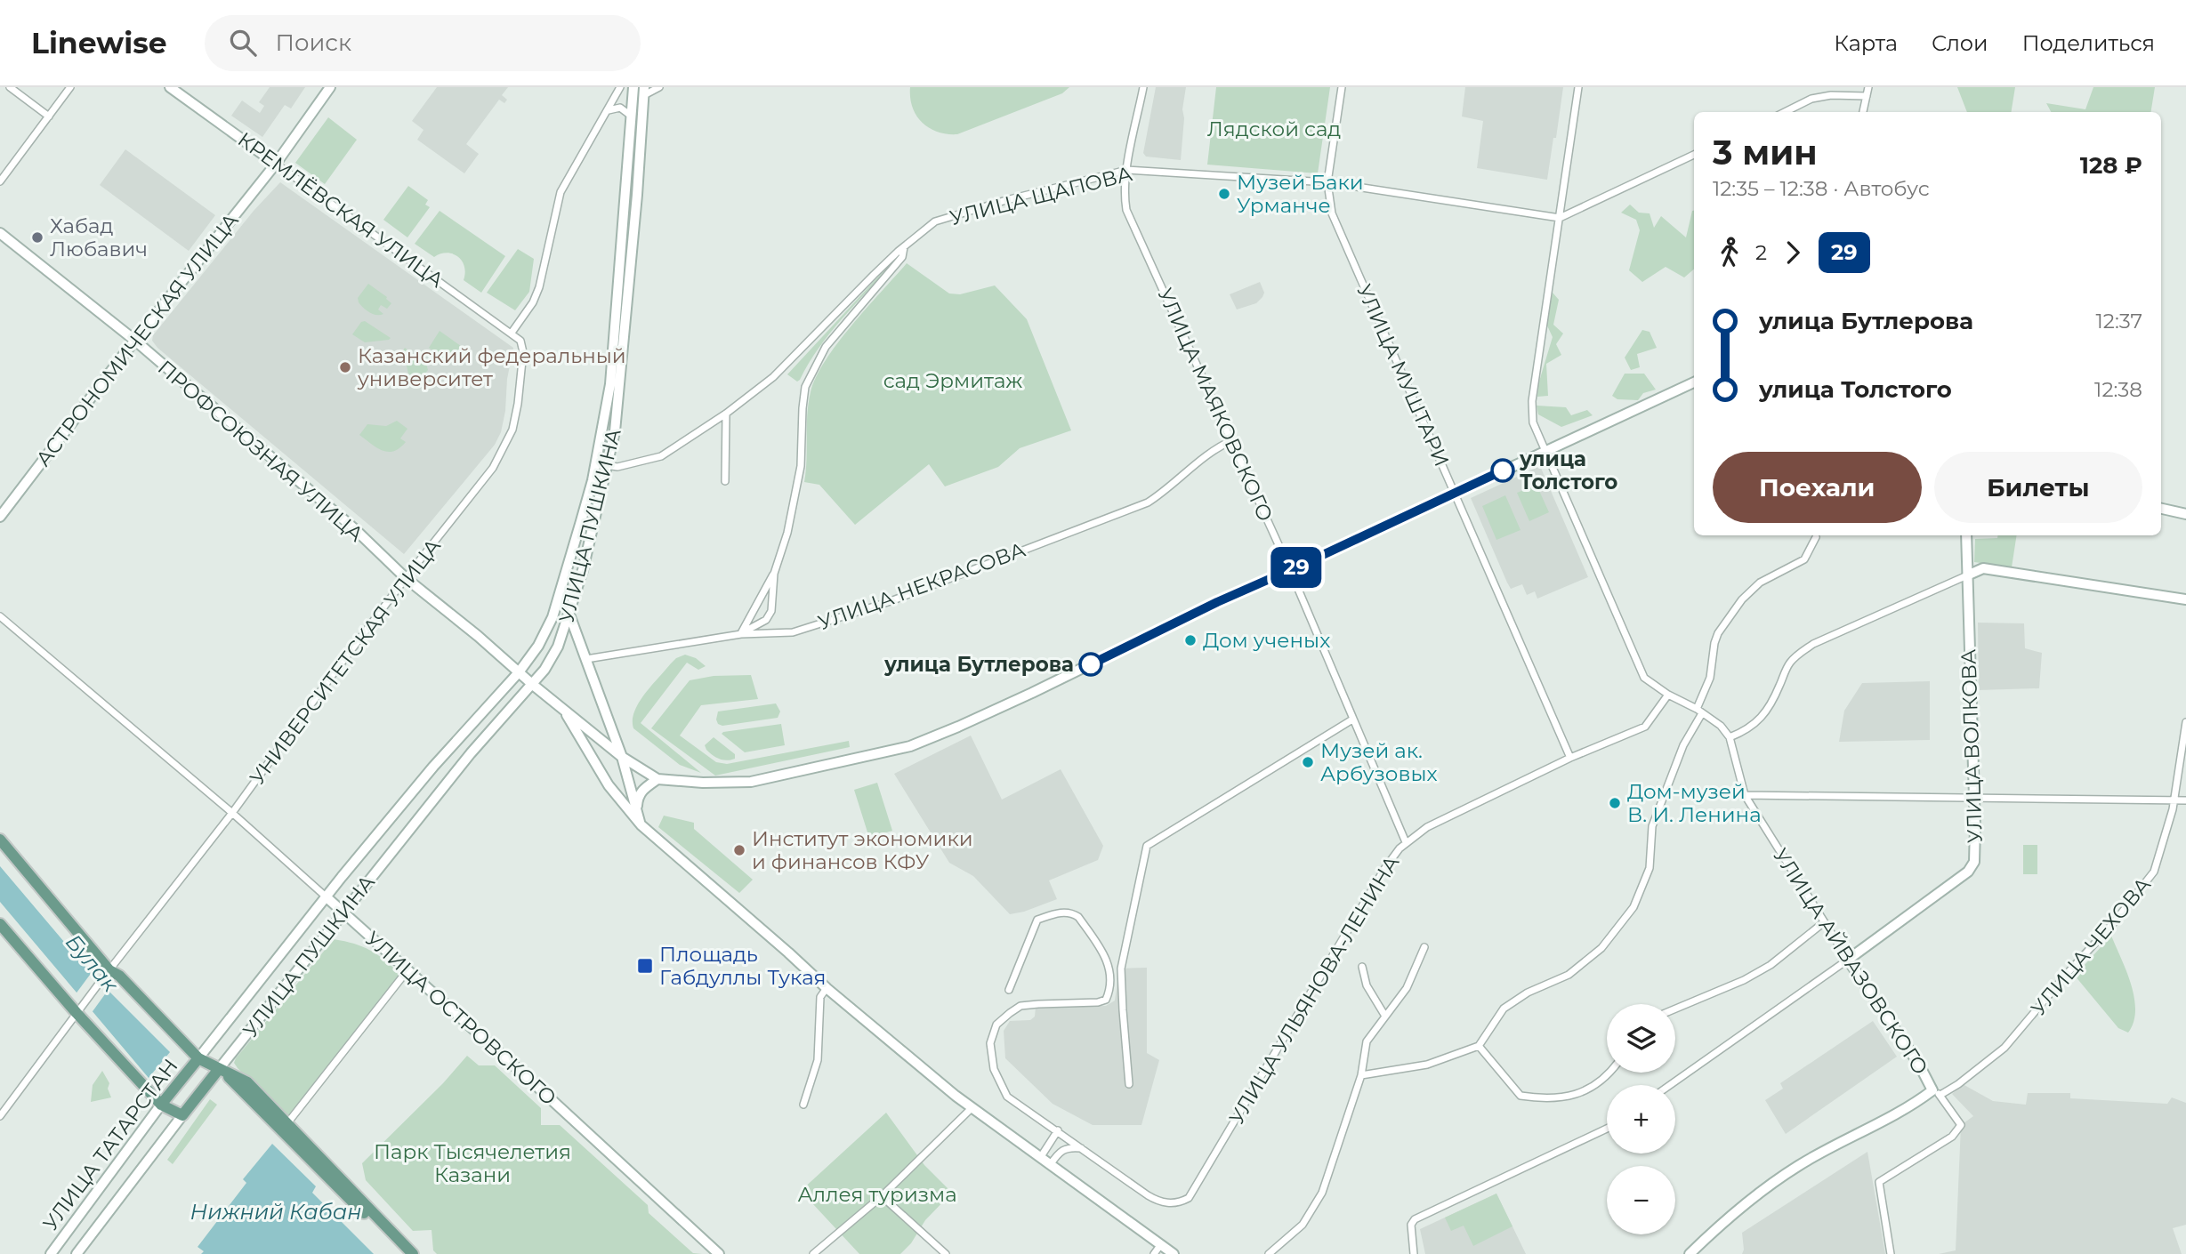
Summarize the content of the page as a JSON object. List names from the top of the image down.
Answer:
{
  "streets": {
    "main road": [
      "КРЕМЛЁВСКАЯ УЛИЦА",
      "АСТРОНОМИЧЕСКАЯ УЛИЦА",
      "ПРОФСОЮЗНАЯ УЛИЦА",
      "УЛИЦА ПУШКИНА",
      "УЛИЦА ВОЛКОВА",
      "УЛИЦА АЙВАЗОВСКОГО",
      "УЛИЦА ОСТРОВСКОГО",
      "УЛИЦА ТАТАРСТАН"
    ],
    "street": [
      "УЛИЦА ЩАПОВА",
      "УЛИЦА МУШТАРИ",
      "УЛИЦА МАЯКОВСКОГО",
      "УЛИЦА НЕКРАСОВА",
      "УНИВЕРСИТЕТСКАЯ УЛИЦА",
      "УЛИЦА ЧЕХОВА",
      "УЛИЦА УЛЬЯНОВА-ЛЕНИНА"
    ]
  },
  "crossings": [
    ["УЛИЦА ЩАПОВА", "УЛИЦА МУШТАРИ"],
    ["УЛИЦА ЩАПОВА", "УЛИЦА МАЯКОВСКОГО"],
    ["УЛИЦА ЩАПОВА", "УЛИЦА ПУШКИНА"],
    ["КРЕМЛЁВСКАЯ УЛИЦА", "АСТРОНОМИЧЕСКАЯ УЛИЦА"],
    ["КРЕМЛЁВСКАЯ УЛИЦА", "УНИВЕРСИТЕТСКАЯ УЛИЦА"],
    ["АСТРОНОМИЧЕСКАЯ УЛИЦА", "ПРОФСОЮЗНАЯ УЛИЦА"],
    ["УЛИЦА МУШТАРИ", "УЛИЦА УЛЬЯНОВА-ЛЕНИНА"],
    ["УЛИЦА МАЯКОВСКОГО", "УЛИЦА НЕКРАСОВА"],
    ["УЛИЦА МАЯКОВСКОГО", "УЛИЦА УЛЬЯНОВА-ЛЕНИНА"],
    ["ПРОФСОЮЗНАЯ УЛИЦА", "УЛИЦА ПУШКИНА"],
    ["ПРОФСОЮЗНАЯ УЛИЦА", "УНИВЕРСИТЕТСКАЯ УЛИЦА"],
    ["УЛИЦА ПУШКИНА", "УЛИЦА ОСТРОВСКОГО"],
    ["УЛИЦА ПУШКИНА", "УЛИЦА ТАТАРСТАН"],
    ["УНИВЕРСИТЕТСКАЯ УЛИЦА", "УЛИЦА ОСТРОВСКОГО"],
    ["УЛИЦА ВОЛКОВА", "УЛИЦА АЙВАЗОВСКОГО"],
    ["УЛИЦА ЧЕХОВА", "УЛИЦА АЙВАЗОВСКОГО"]
  ],
  "water": ["Булак", "Нижний Кабан"],
  "parks": [
    "Лядской сад",
    "сад Эрмитаж",
    "Парк Тысячелетия Казани",
    "Аллея туризма"
  ],
  "places": {
    "other": [
      "Музей Баки Урманче",
      "Хабад Любавич",
      "Казанский федеральный университет",
      "улица Толстого",
      "Дом ученых",
      "улица Бутлерова",
      "Музей ак. Арбузовых",
      "Дом-музей В. И. Ленина",
      "Институт экономики и финансов КФУ"
    ],
    "transit": ["Площадь Габдуллы Тукая"]
  },
  "lines": ["bus line 29"],
  "page": {
    "header": "Linewise",
    "search": "Поиск",
    "nav": ["Карта", "Слои", "Поделиться"],
    "on_map": "29",
    "heading": ["3 мин", "12:35 – 12:38 · Автобус", "128 ₽"],
    "legs": ["2", "29"],
    "list": [
      {
        "name": "улица Бутлерова",
        "value": "12:37"
      },
      {
        "name": "улица Толстого",
        "value": "12:38"
      }
    ],
    "buttons": ["Поехали", "Билеты"],
    "map_buttons": ["+", "−"]
  }
}
